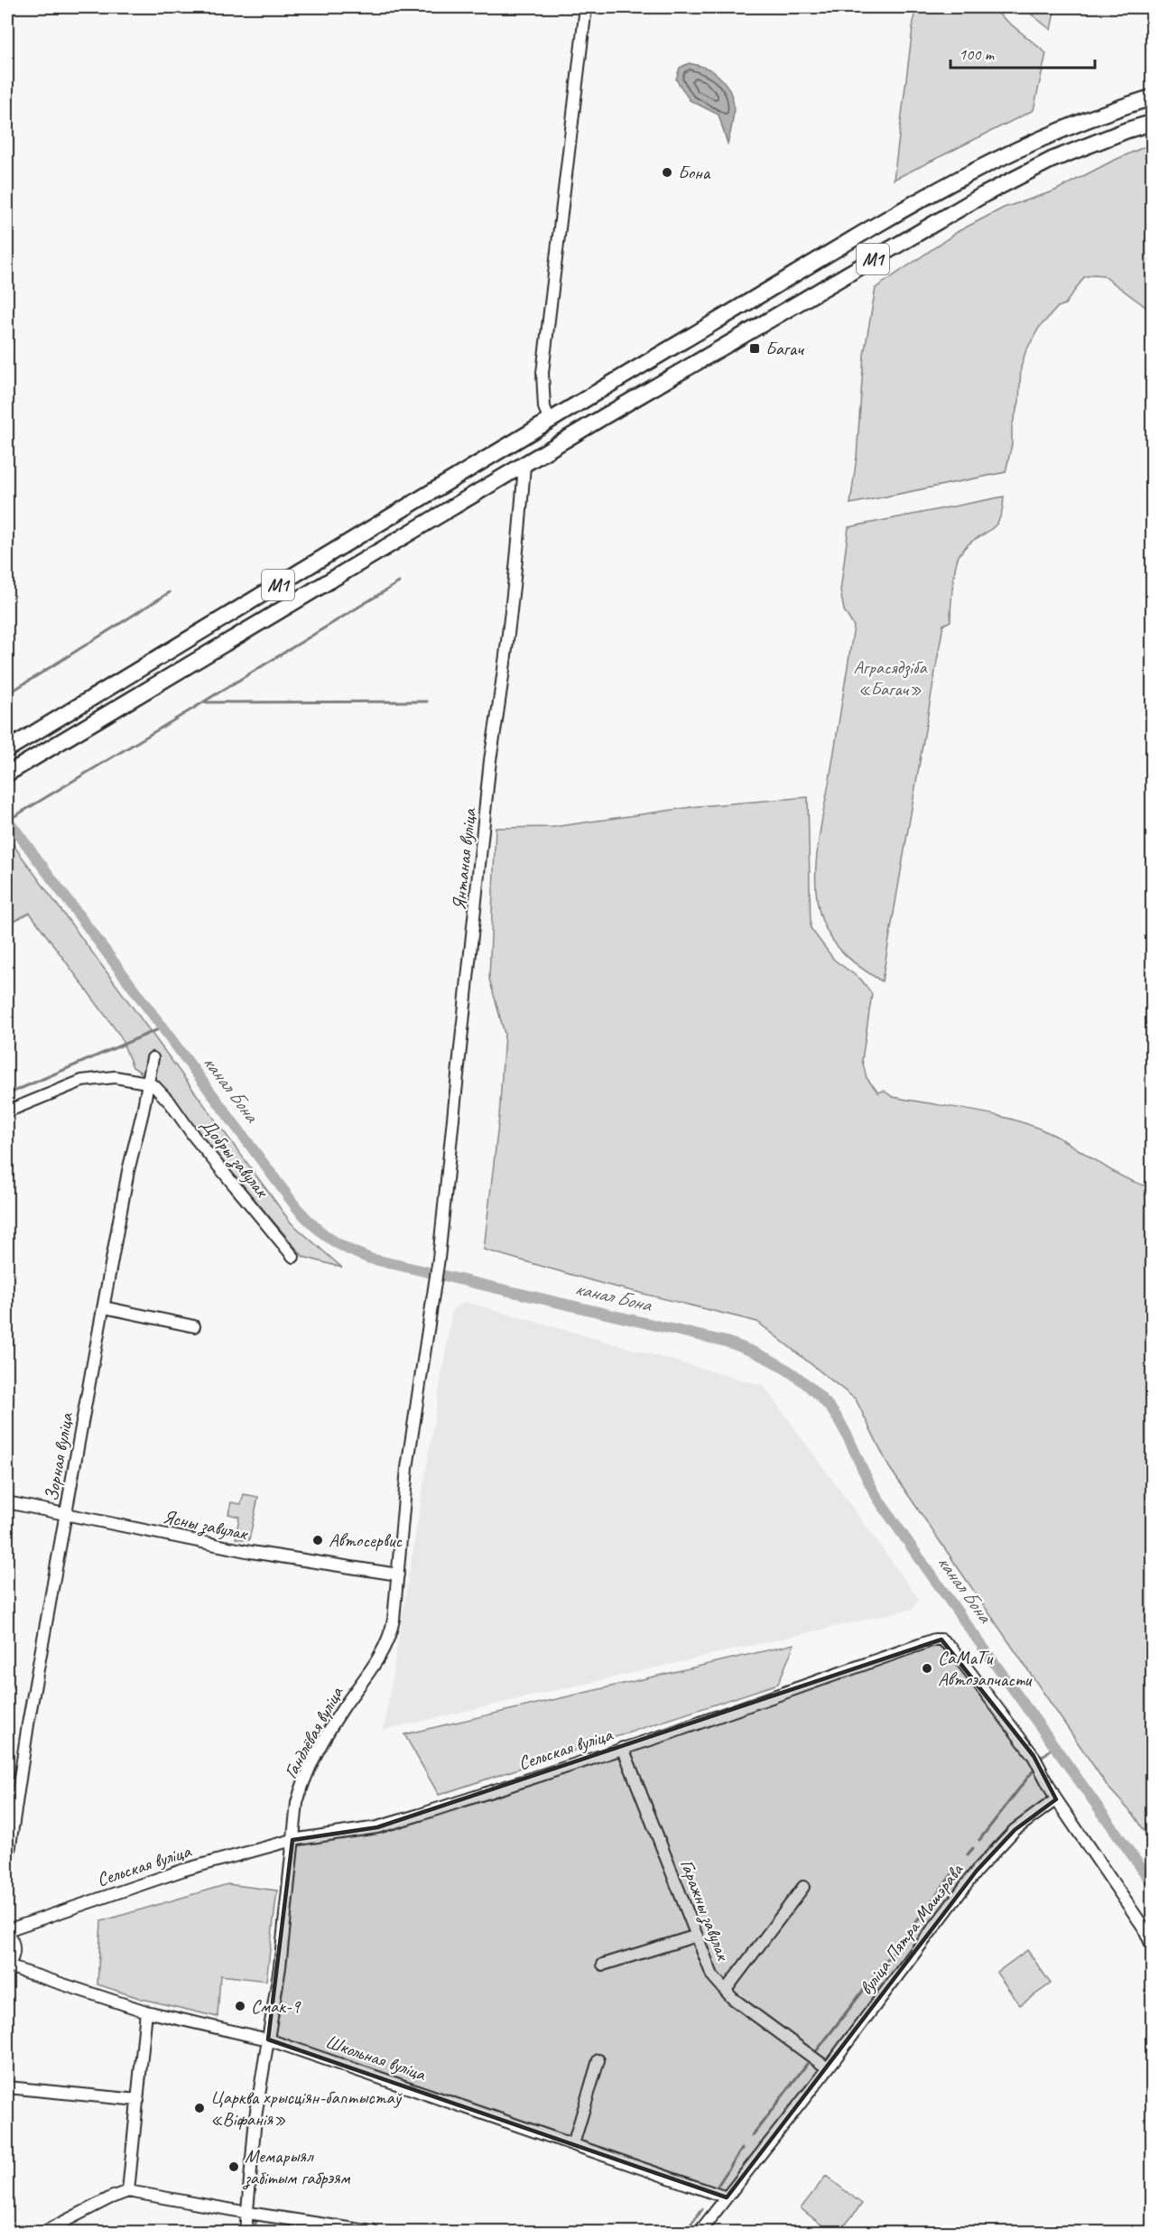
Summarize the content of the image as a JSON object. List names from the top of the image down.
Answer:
{
  "streets": {
    "highway": ["М1"],
    "street": [
      "Янтаная вуліца",
      "Добры завулак",
      "Зорная вуліца",
      "Ясны завулак",
      "Гандлёвая вуліца",
      "Сельская вуліца",
      "Гаражны завулак",
      "вуліца Пятра Машэрава",
      "Школьная вуліца"
    ]
  },
  "crossings": [
    ["М1", "Янтаная вуліца"],
    ["Янтаная вуліца", "Гандлёвая вуліца"],
    ["Добры завулак", "Зорная вуліца"],
    ["Зорная вуліца", "Ясны завулак"],
    ["Ясны завулак", "Гандлёвая вуліца"],
    ["Гандлёвая вуліца", "Сельская вуліца"],
    ["Гандлёвая вуліца", "Школьная вуліца"],
    ["Сельская вуліца", "Гаражны завулак"],
    ["Сельская вуліца", "вуліца Пятра Машэрава"],
    ["Гаражны завулак", "вуліца Пятра Машэрава"],
    ["вуліца Пятра Машэрава", "Школьная вуліца"]
  ],
  "water": ["канал Бона"],
  "parks": ["Аграсядзіба «Багач»"],
  "places": {
    "other": [
      "Бона",
      "Автосервис",
      "СаМаТи Автоэапчасти",
      "Смак-9",
      "Царква хрысціян-баптыстаў «Віфанія»",
      "Мемарыял забітым габрэям"
    ],
    "transit": ["Багач"]
  },
  "scale_bar": "100 m"
}
